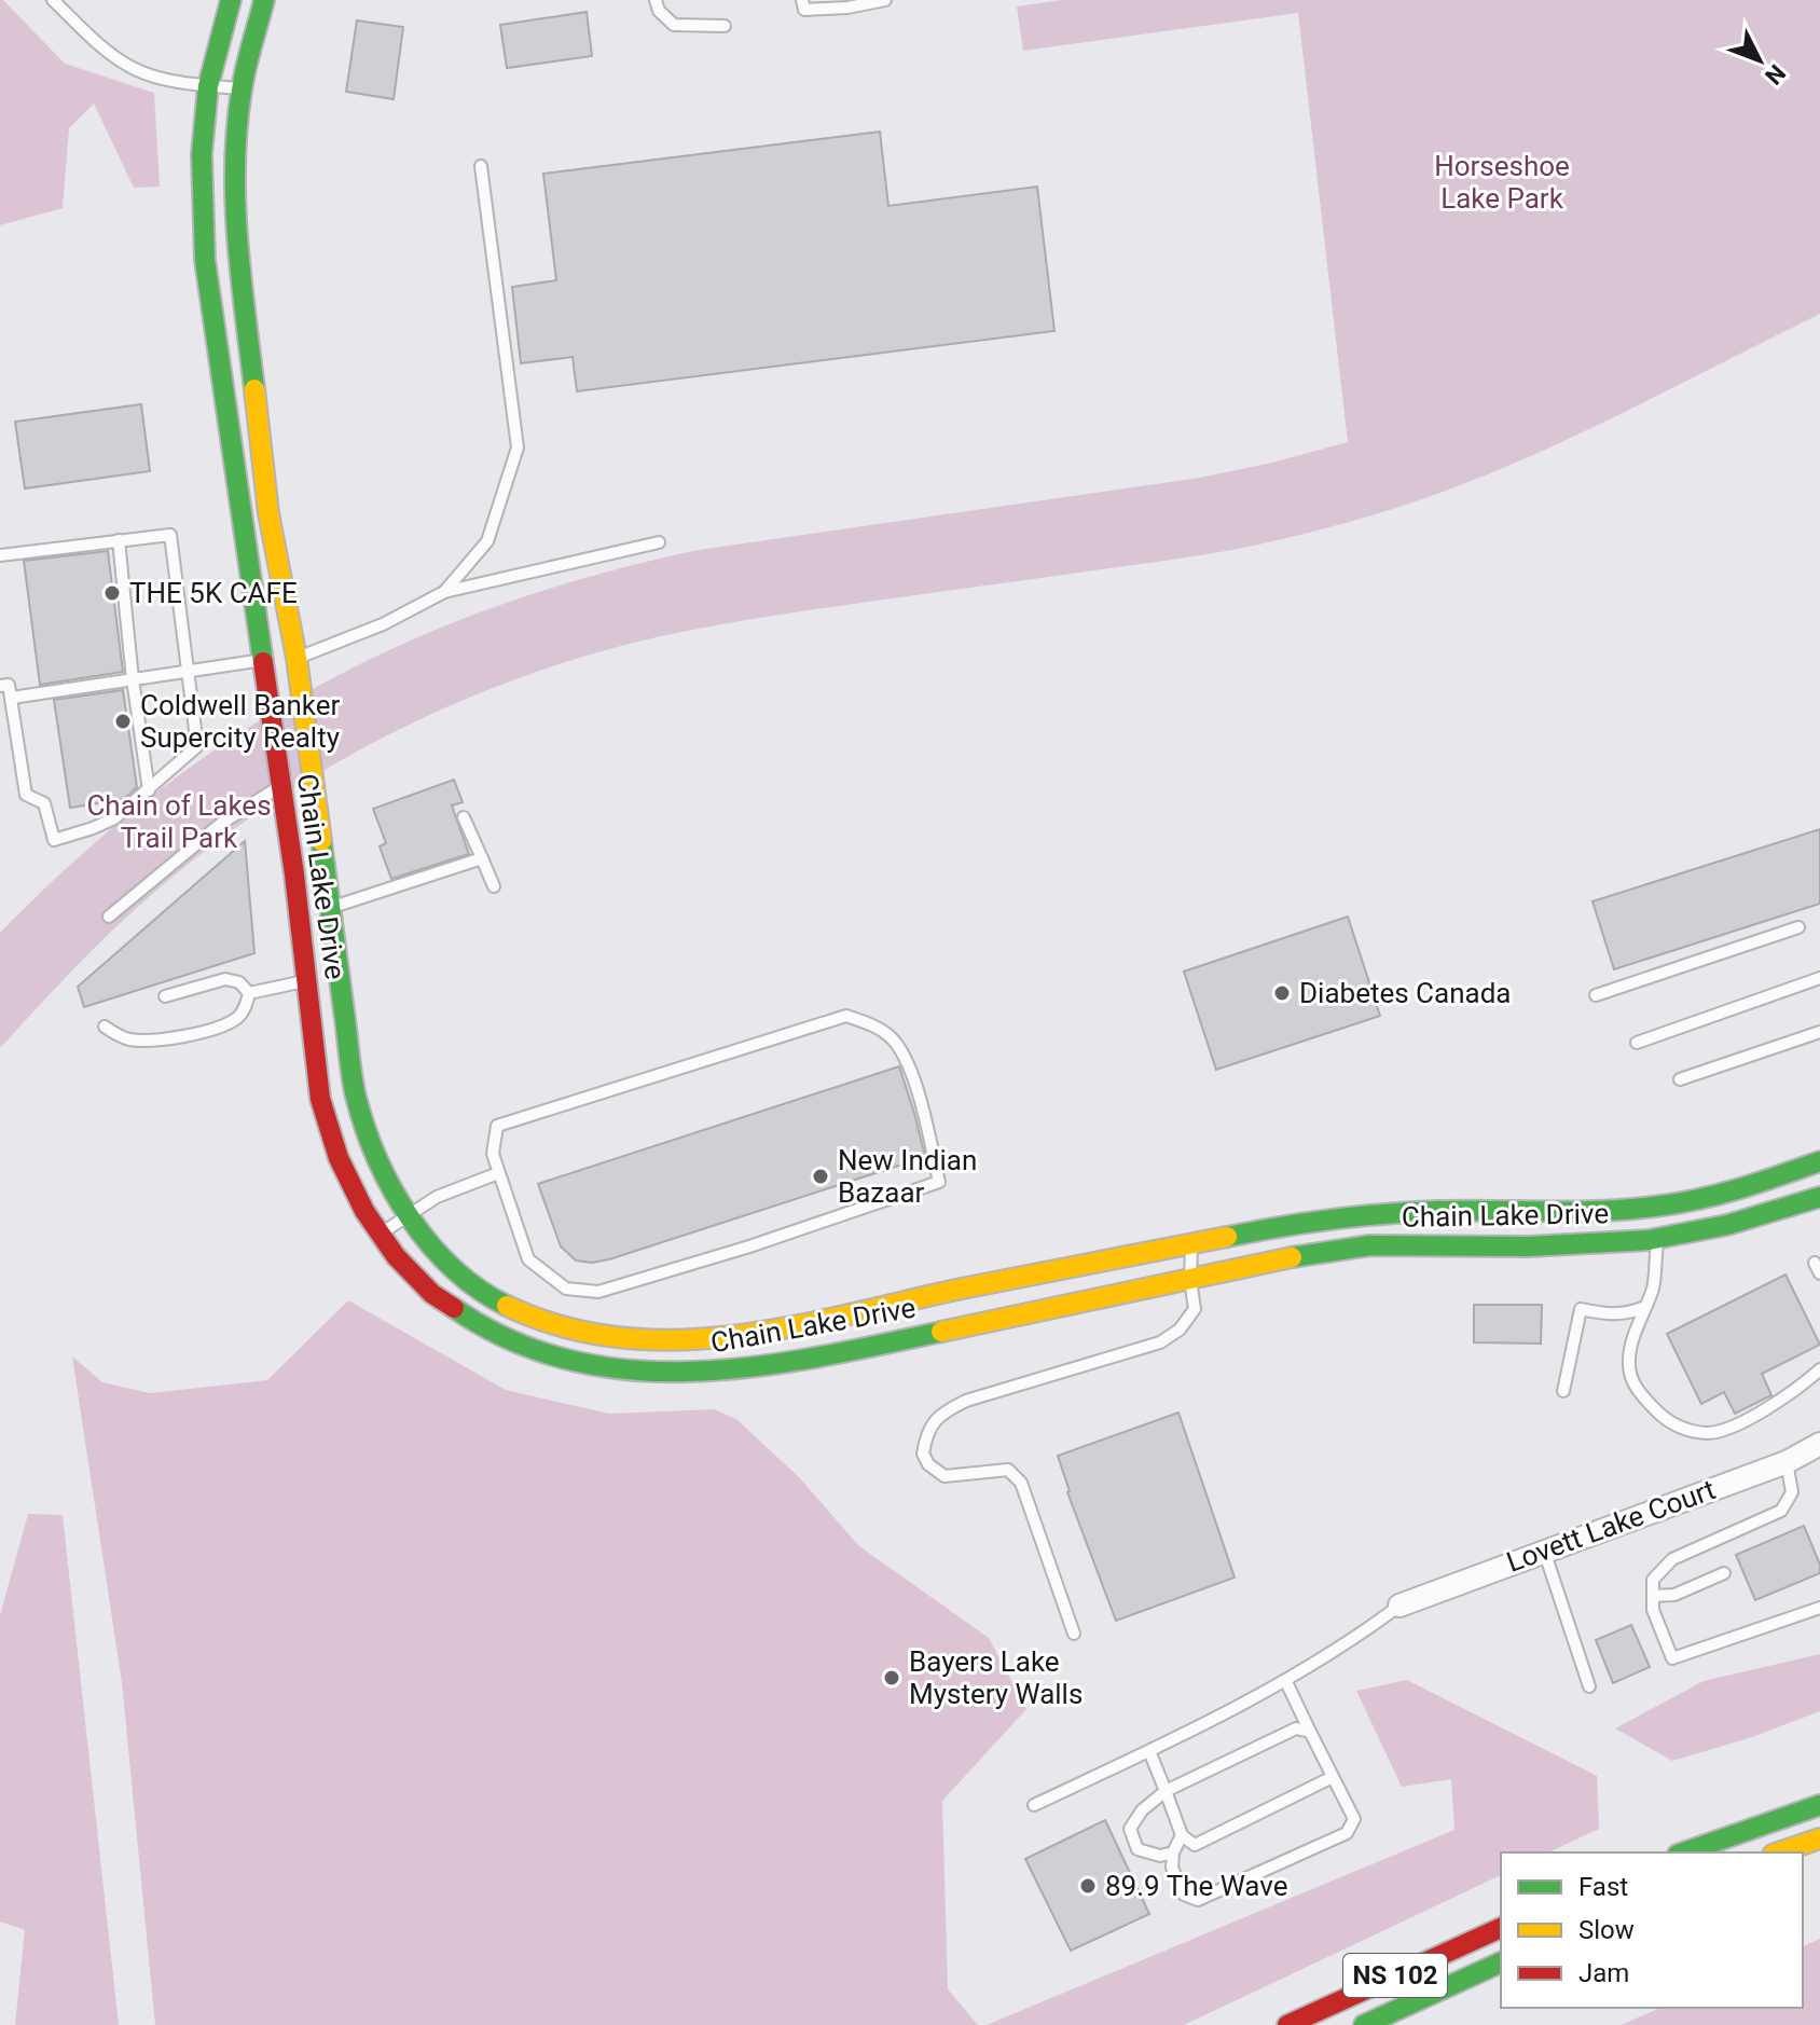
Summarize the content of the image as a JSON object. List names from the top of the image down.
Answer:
{
  "streets": {
    "main road": ["Chain Lake Drive", "NS 102"],
    "street": ["Lovett Lake Court"]
  },
  "parks": ["Horseshoe Lake Park", "Chain of Lakes Trail Park"],
  "places": [
    "THE 5K CAFE",
    "Coldwell Banker Supercity Realty",
    "Diabetes Canada",
    "New Indian Bazaar",
    "Bayers Lake Mystery Walls",
    "89.9 The Wave"
  ],
  "legend": ["Fast", "Slow", "Jam"],
  "north": "bottom right"
}
